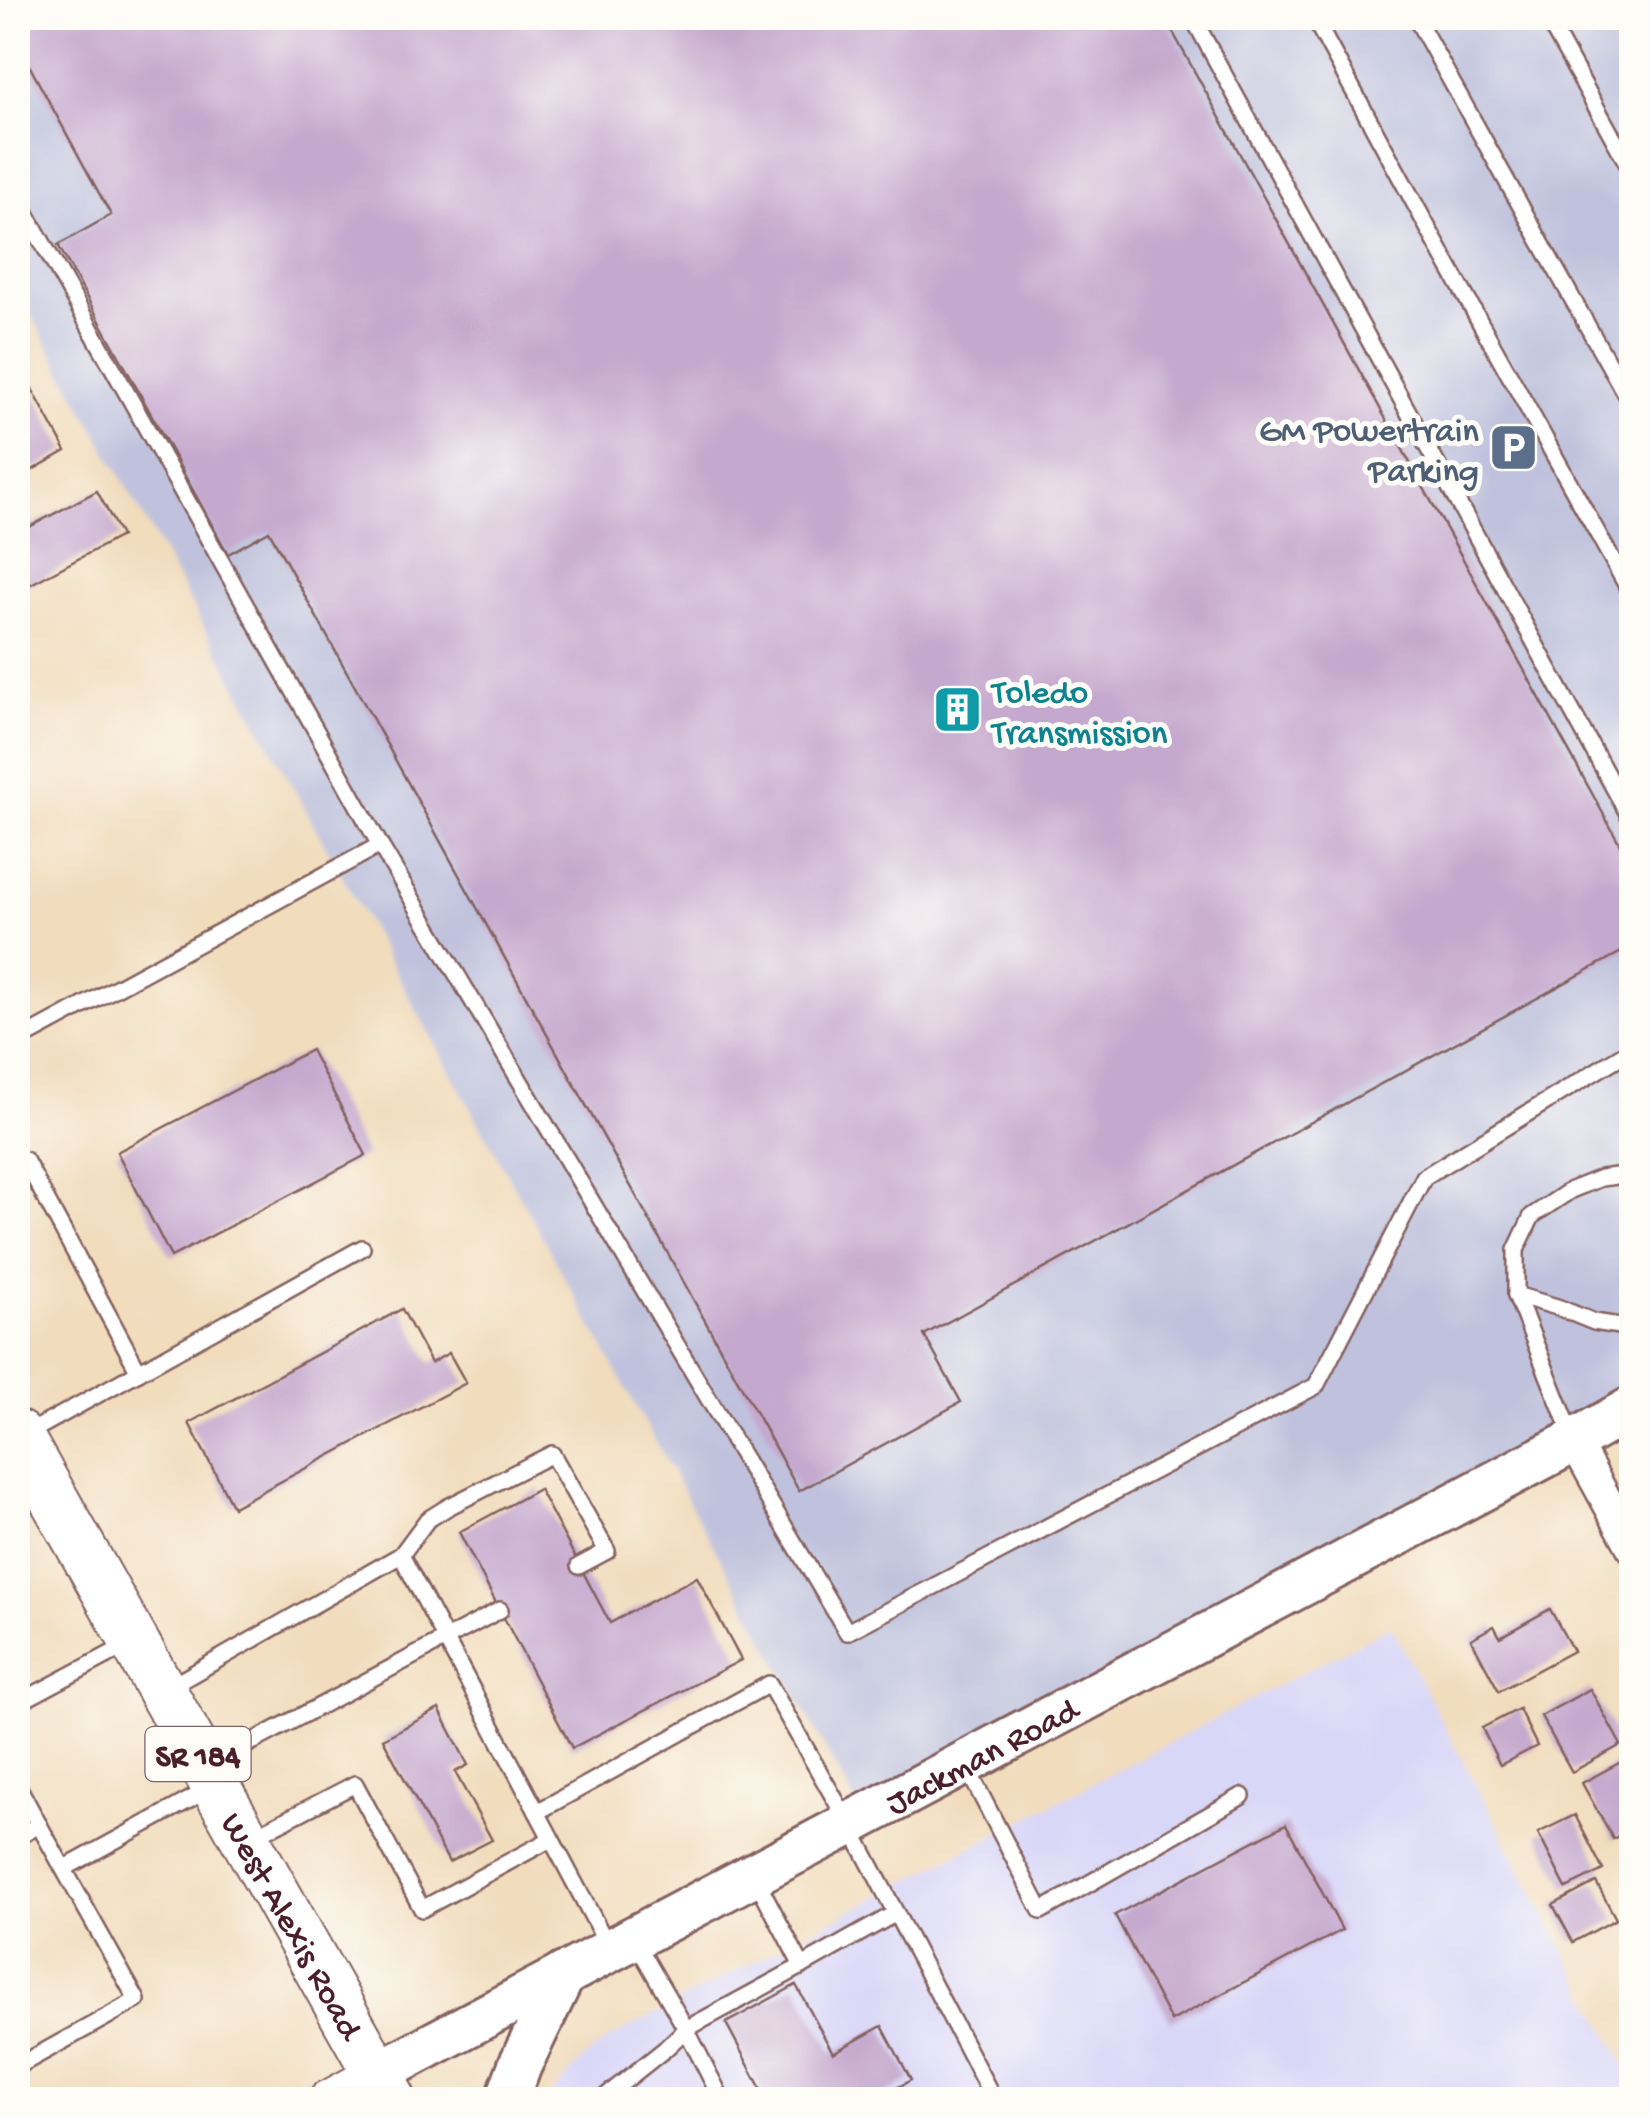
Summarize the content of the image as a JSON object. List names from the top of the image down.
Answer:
{
  "streets": {
    "main road": ["SR 184", "Jackman Road", "West Alexis Road"]
  },
  "crossings": [
    ["Jackman Road", "West Alexis Road"]
  ],
  "places": {
    "parking": ["GM Powertrain Parking"],
    "building": ["Toledo Transmission"]
  }
}
